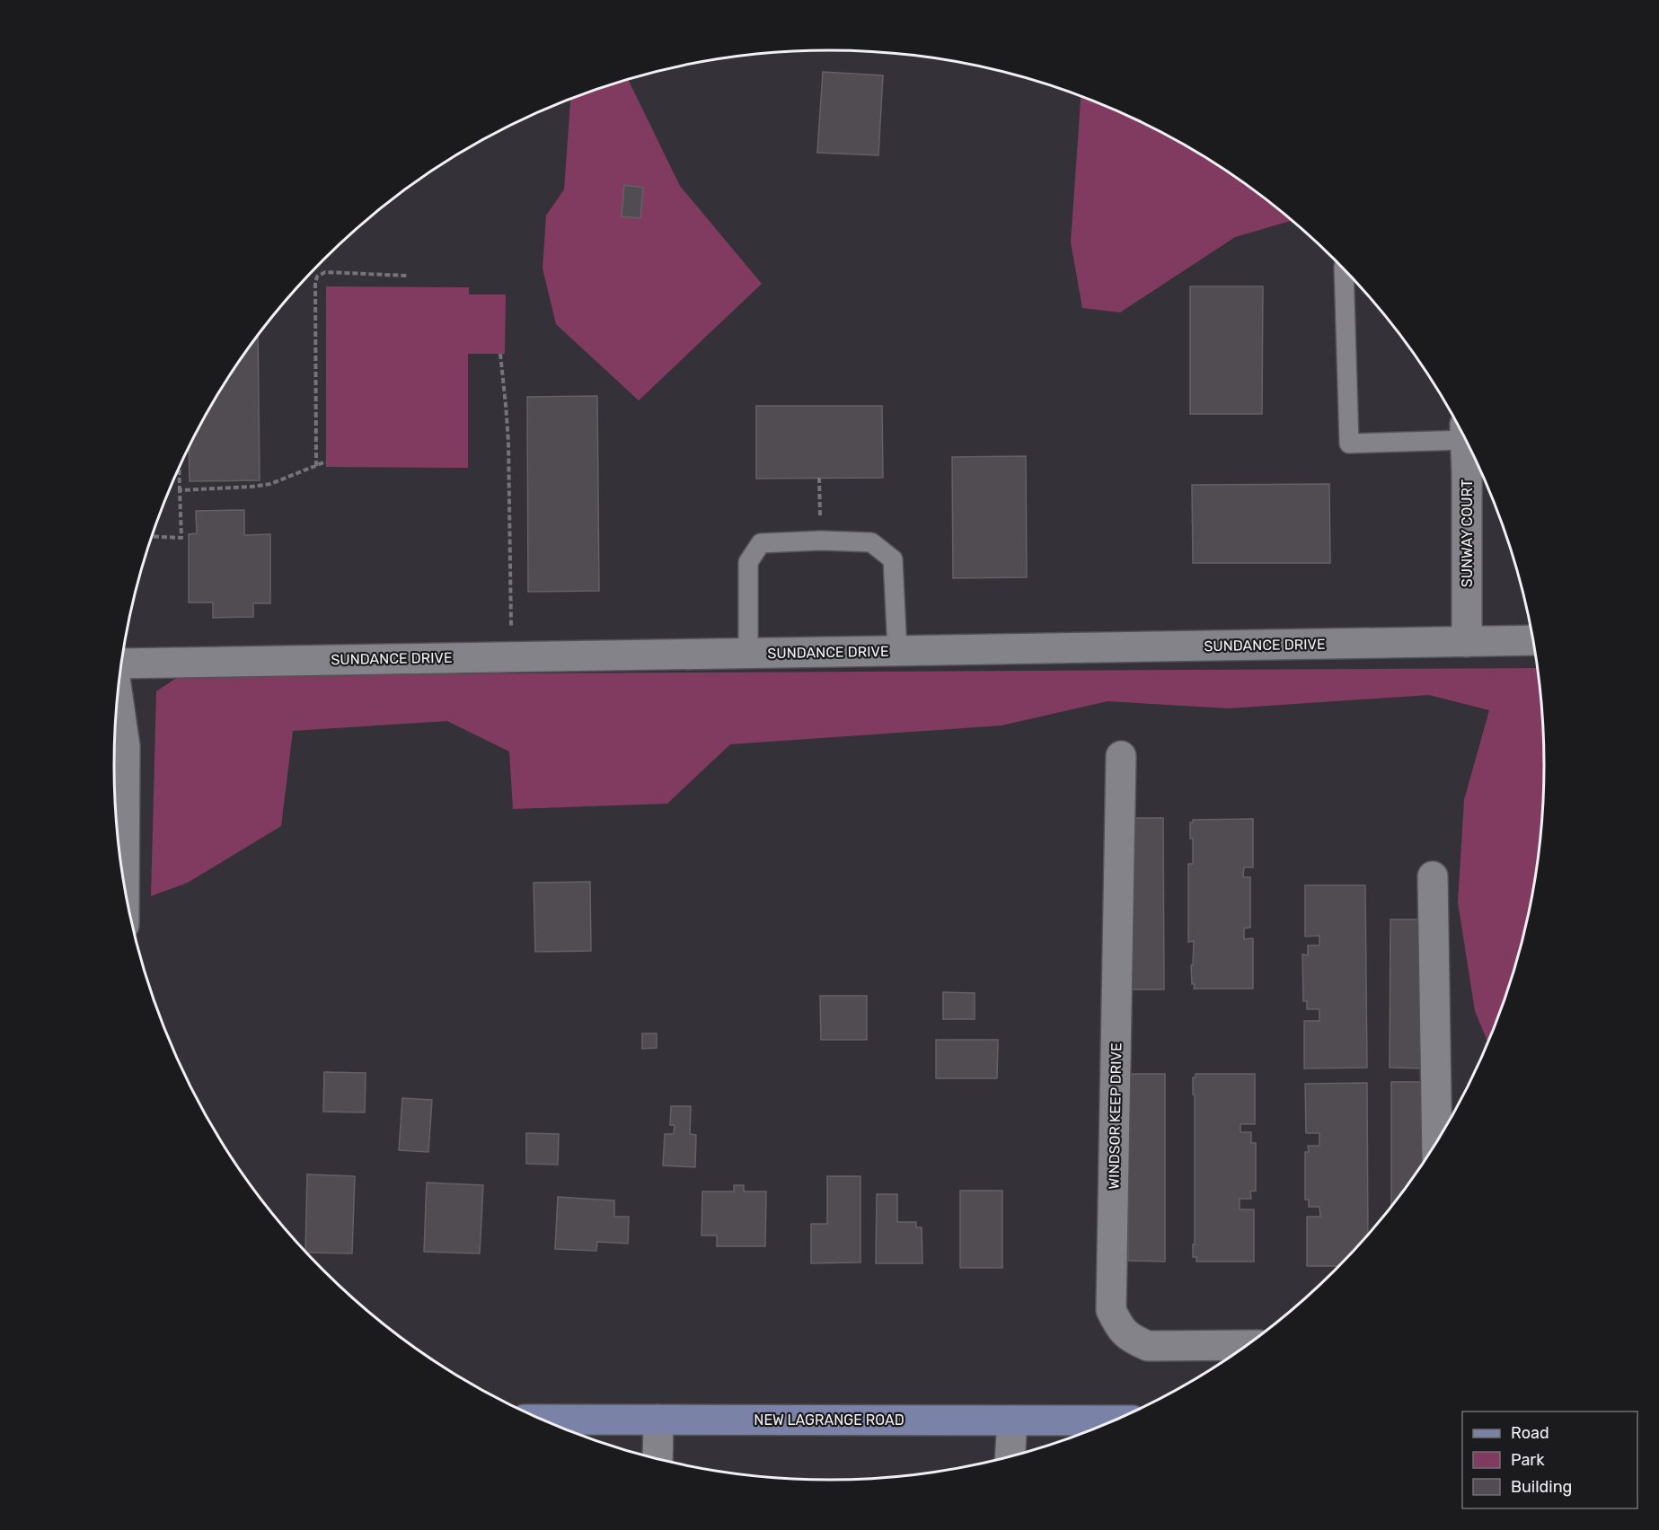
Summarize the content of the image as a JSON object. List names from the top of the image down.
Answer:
{
  "streets": {
    "main road": ["NEW LAGRANGE ROAD"],
    "street": ["SUNWAY COURT", "SUNDANCE DRIVE", "WINDSOR KEEP DRIVE"]
  },
  "crossings": [
    ["SUNWAY COURT", "SUNDANCE DRIVE"]
  ],
  "legend": ["Road", "Park", "Building"]
}
